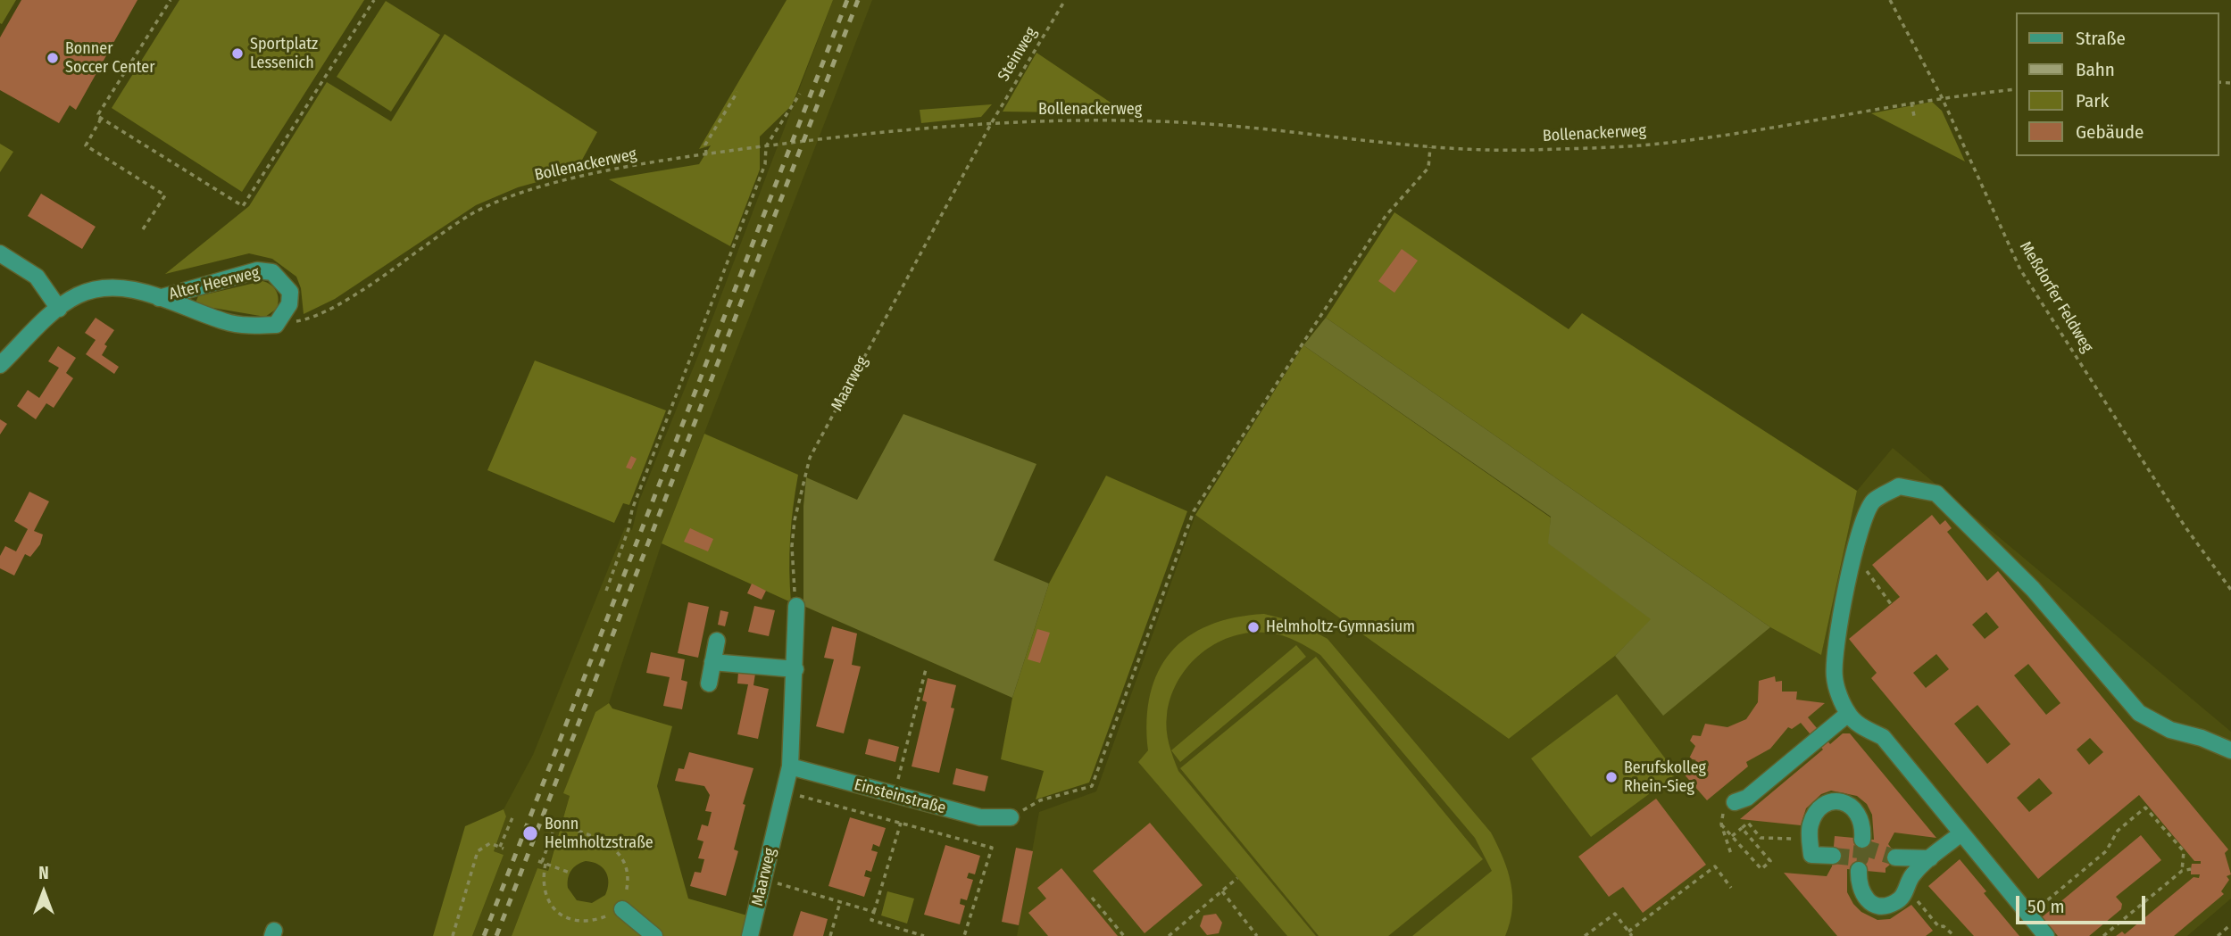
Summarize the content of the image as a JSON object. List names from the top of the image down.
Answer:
{
  "streets": {
    "street": ["Alter Heerweg", "Maarweg", "Einsteinstraße"],
    "path": ["Steinweg", "Bollenackerweg", "Meßdorfer Feldweg"]
  },
  "crossings": [
    ["Steinweg", "Bollenackerweg"],
    ["Steinweg", "Maarweg"],
    ["Bollenackerweg", "Alter Heerweg"],
    ["Bollenackerweg", "Meßdorfer Feldweg"],
    ["Bollenackerweg", "Maarweg"],
    ["Maarweg", "Einsteinstraße"]
  ],
  "places": [
    "Sportplatz Lessenich",
    "Bonner Soccer Center",
    "Helmholtz-Gymnasium",
    "Berufskolleg Rhein-Sieg",
    "Bonn Helmholtzstraße"
  ],
  "legend": [
    "Straße",
    "Bahn",
    "Park",
    "Gebäude"
  ],
  "scale_bar": "50 m",
  "north": "top"
}
